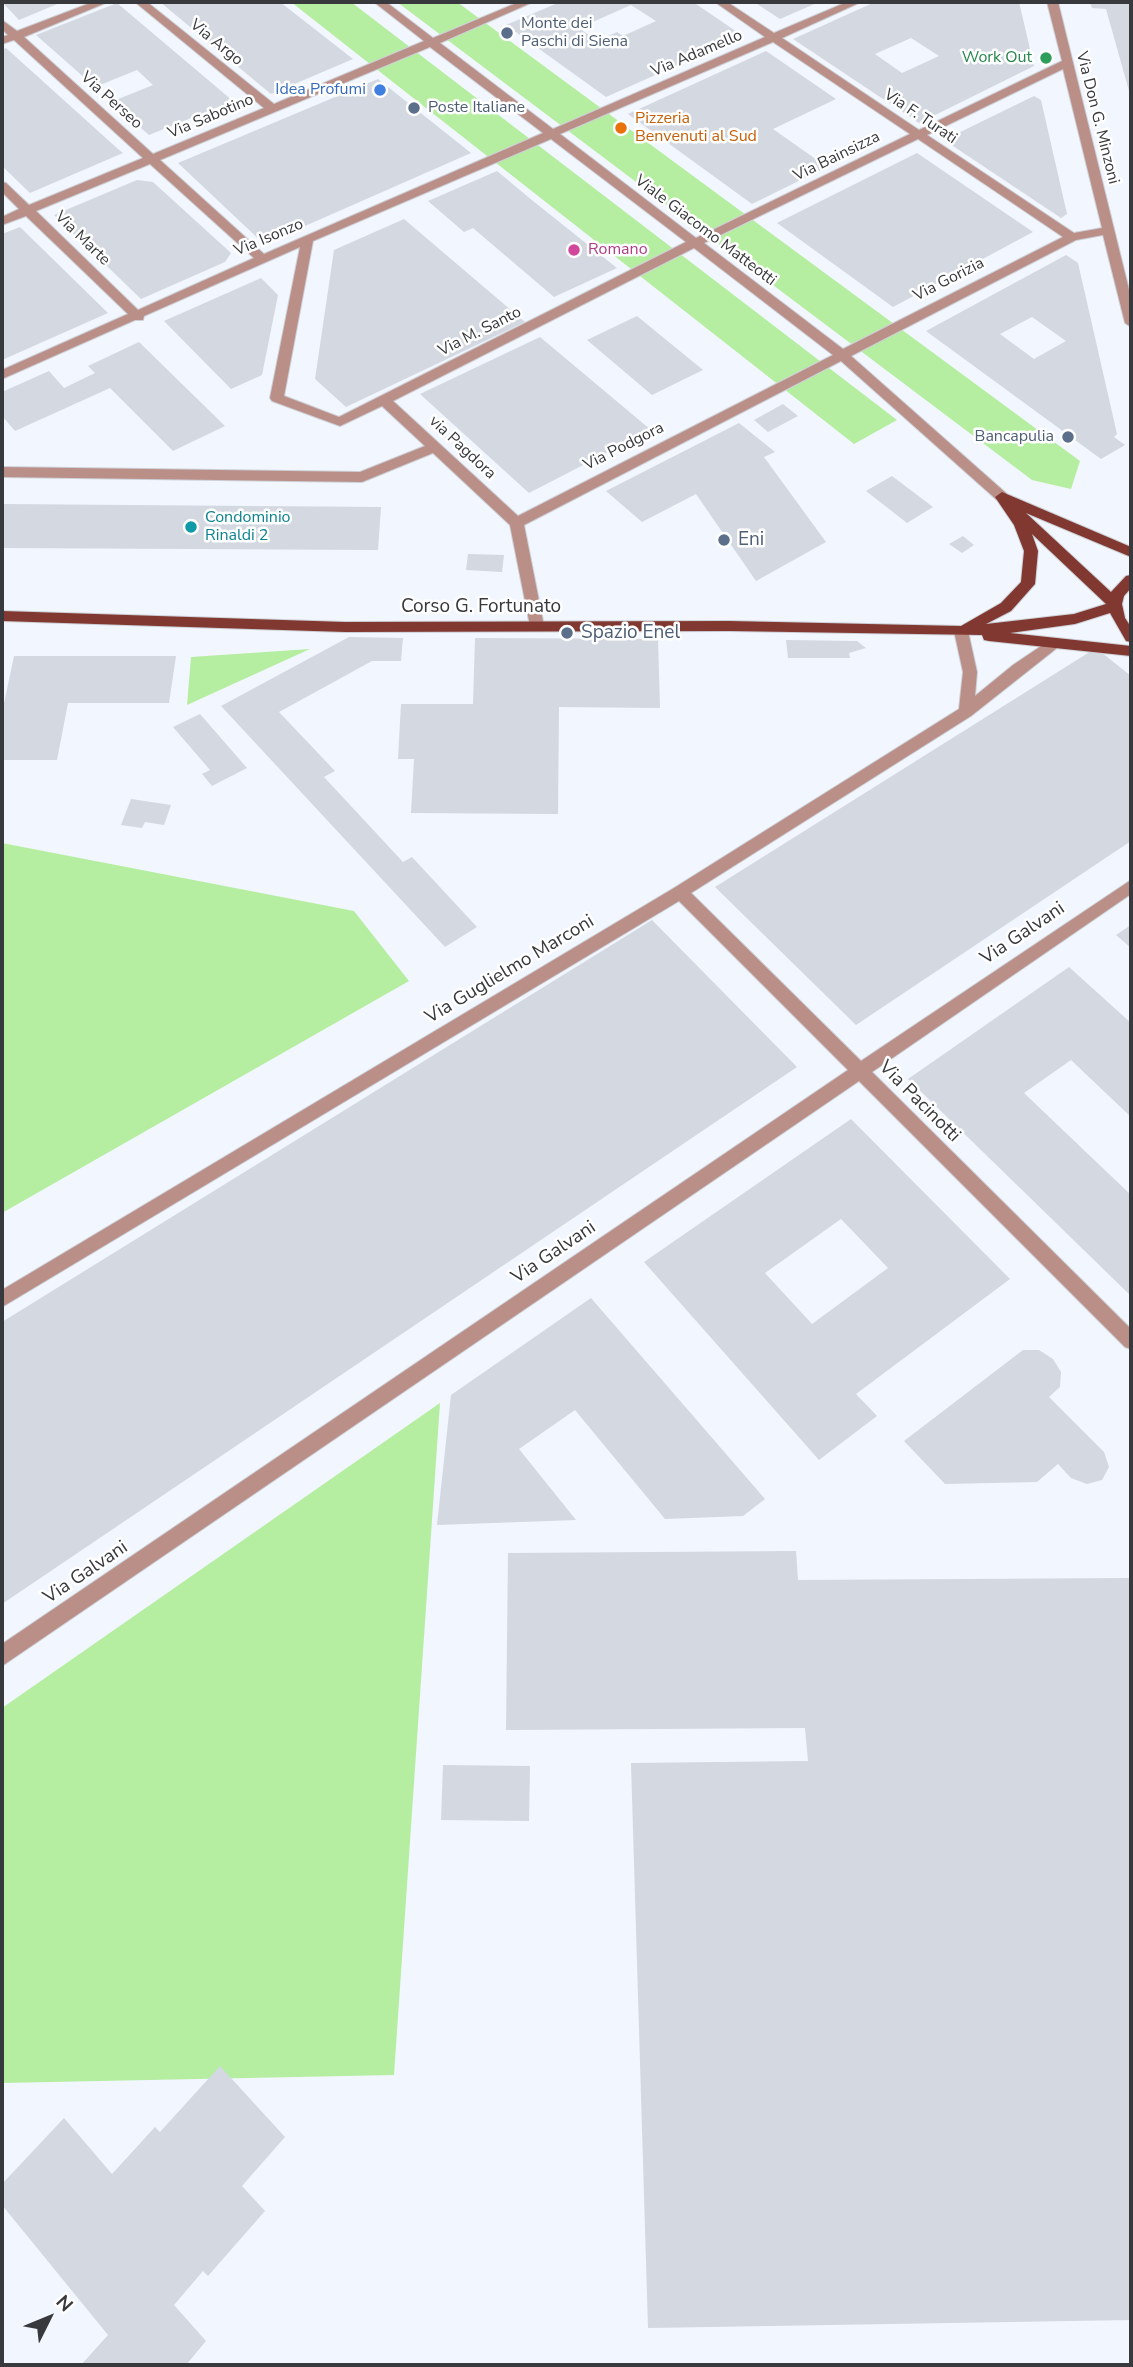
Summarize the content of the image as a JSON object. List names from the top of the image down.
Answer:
{
  "streets": {
    "main road": ["Corso G. Fortunato"],
    "street": [
      "Via Argo",
      "Via Adamello",
      "Via Perseo",
      "Via Sabotino",
      "Via F. Turati",
      "Via Don G. Minzoni",
      "Via Bainsizza",
      "Viale Giacomo Matteotti",
      "Via Isonzo",
      "Via Marte",
      "Via Gorizia",
      "Via M. Santo",
      "Via Podgora",
      "via Pagdora",
      "Via Galvani",
      "Via Guglielmo Marconi",
      "Via Pacinotti"
    ]
  },
  "crossings": [
    ["Via Argo", "Via Sabotino"],
    ["Via Adamello", "Via F. Turati"],
    ["Via Adamello", "Viale Giacomo Matteotti"],
    ["Via Adamello", "Via Isonzo"],
    ["Via Perseo", "Via Sabotino"],
    ["Via Perseo", "Via Isonzo"],
    ["Via Sabotino", "Viale Giacomo Matteotti"],
    ["Via Sabotino", "Via Marte"],
    ["Via F. Turati", "Via Bainsizza"],
    ["Via F. Turati", "Via Gorizia"],
    ["Via Don G. Minzoni", "Via Bainsizza"],
    ["Via Bainsizza", "Viale Giacomo Matteotti"],
    ["Via Bainsizza", "Via M. Santo"],
    ["Viale Giacomo Matteotti", "Via Isonzo"],
    ["Viale Giacomo Matteotti", "Via Gorizia"],
    ["Viale Giacomo Matteotti", "Via M. Santo"],
    ["Viale Giacomo Matteotti", "Via Podgora"],
    ["Via Isonzo", "Via Marte"],
    ["Via Isonzo", "Via M. Santo"],
    ["Via Gorizia", "Via Podgora"],
    ["Via M. Santo", "via Pagdora"],
    ["Via Podgora", "via Pagdora"],
    ["Via Galvani", "Via Pacinotti"],
    ["Via Guglielmo Marconi", "Via Pacinotti"]
  ],
  "places": [
    "Monte dei Paschi di Siena",
    "Work Out",
    "Idea Profumi",
    "Poste Italiane",
    "Pizzeria Benvenuti al Sud",
    "Romano",
    "Bancapulia",
    "Condominio Rinaldi 2",
    "Eni",
    "Spazio Enel"
  ],
  "north": "top right"
}
